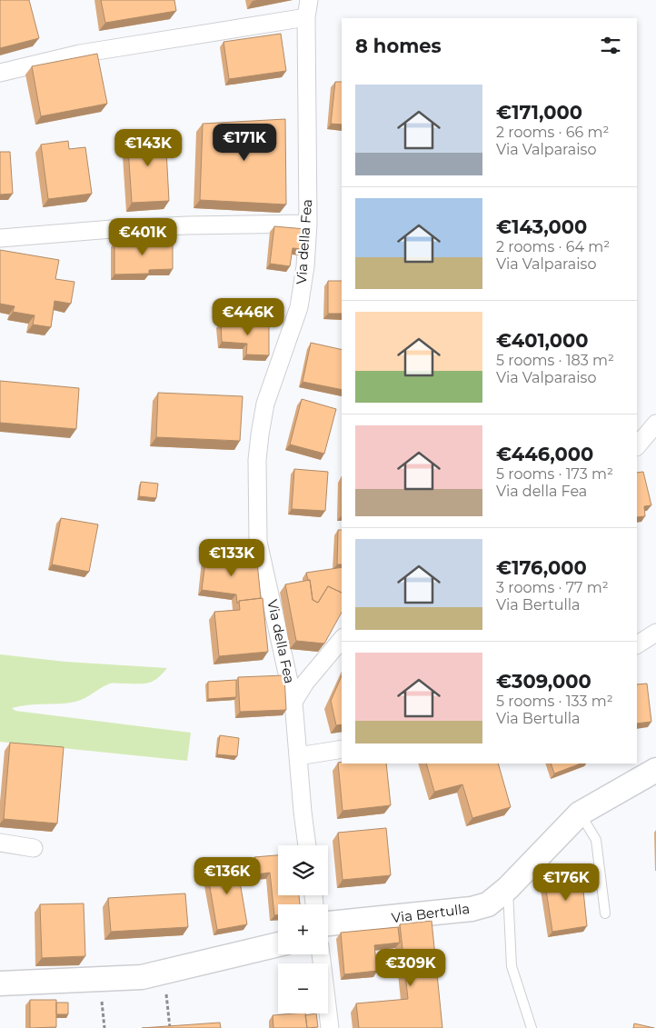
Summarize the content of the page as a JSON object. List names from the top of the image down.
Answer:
{
  "streets": {
    "street": ["Via della Fea", "Via Bertulla"]
  },
  "page": {
    "heading": "8 homes",
    "list": [
      {
        "name": "€171,000",
        "note": "2 rooms · 66 m² · Via Valparaiso"
      },
      {
        "name": "€143,000",
        "note": "2 rooms · 64 m² · Via Valparaiso"
      },
      {
        "name": "€401,000",
        "note": "5 rooms · 183 m² · Via Valparaiso"
      },
      {
        "name": "€446,000",
        "note": "5 rooms · 173 m² · Via della Fea"
      },
      {
        "name": "€176,000",
        "note": "3 rooms · 77 m² · Via Bertulla"
      },
      {
        "name": "€309,000",
        "note": "5 rooms · 133 m² · Via Bertulla"
      }
    ],
    "price": [
      "€171K",
      "€143K",
      "€401K",
      "€446K",
      "€133K",
      "€136K",
      "€176K",
      "€309K"
    ],
    "map_buttons": ["+", "−"]
  }
}
